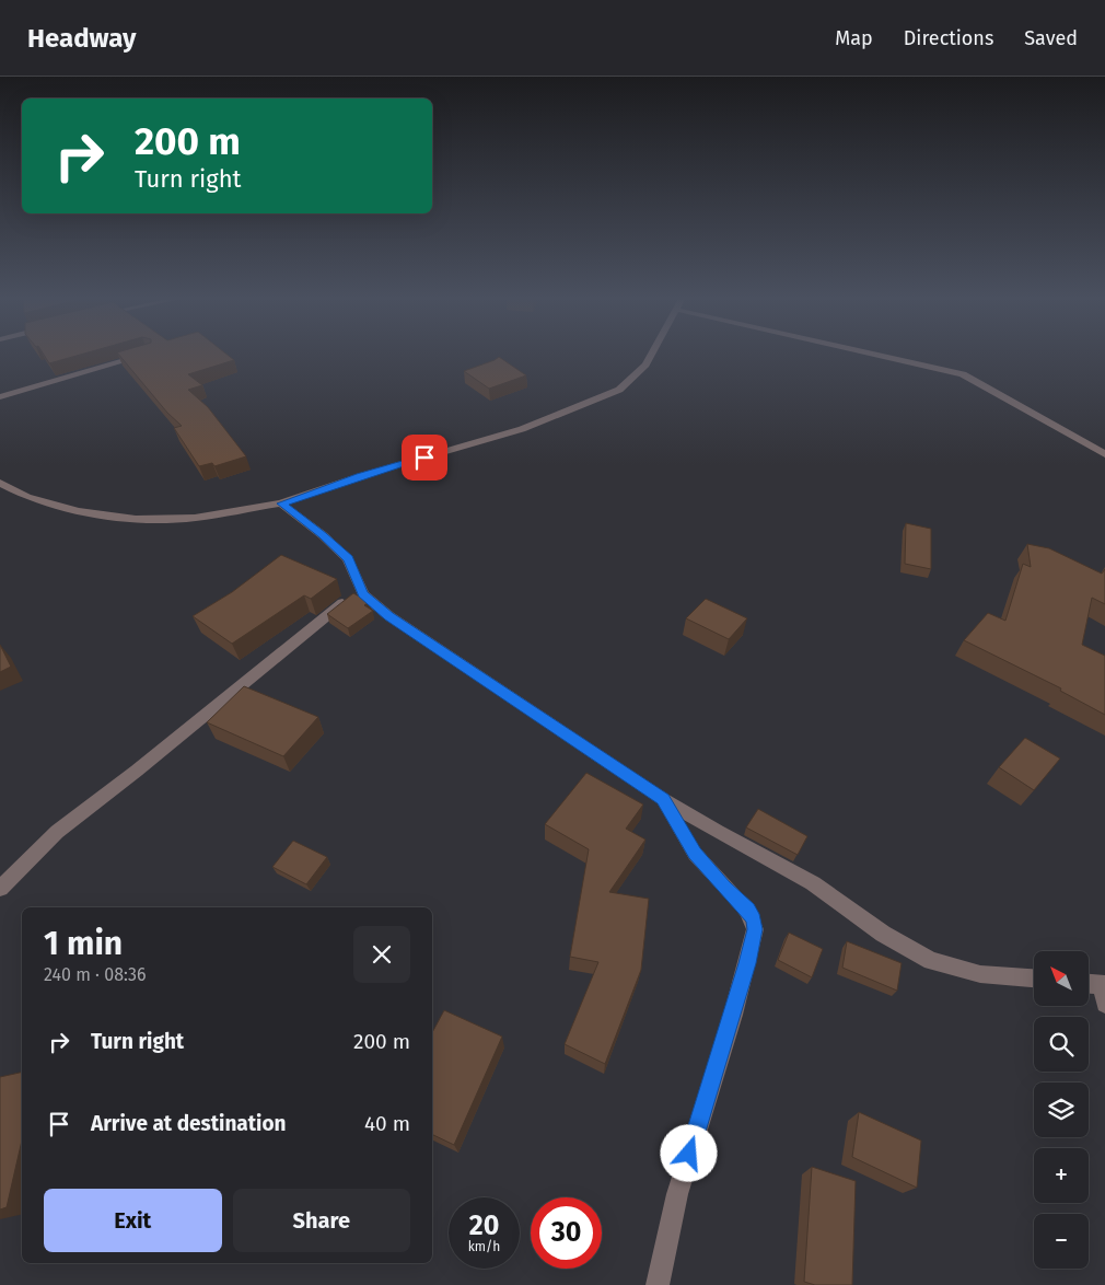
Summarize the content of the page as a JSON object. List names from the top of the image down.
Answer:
{
  "north": "top left",
  "page": {
    "header": "Headway",
    "nav": ["Map", "Directions", "Saved"],
    "turn": ["200 m", "Turn right"],
    "heading": ["1 min", "240 m · 08:36"],
    "map_buttons": ["+", "−"],
    "list": [
      {
        "name": "Turn right",
        "value": "200 m"
      },
      {
        "name": "Arrive at destination",
        "value": "40 m"
      }
    ],
    "buttons": ["Exit", "Share"],
    "speed": "20 km/h",
    "limit": "30"
  }
}
